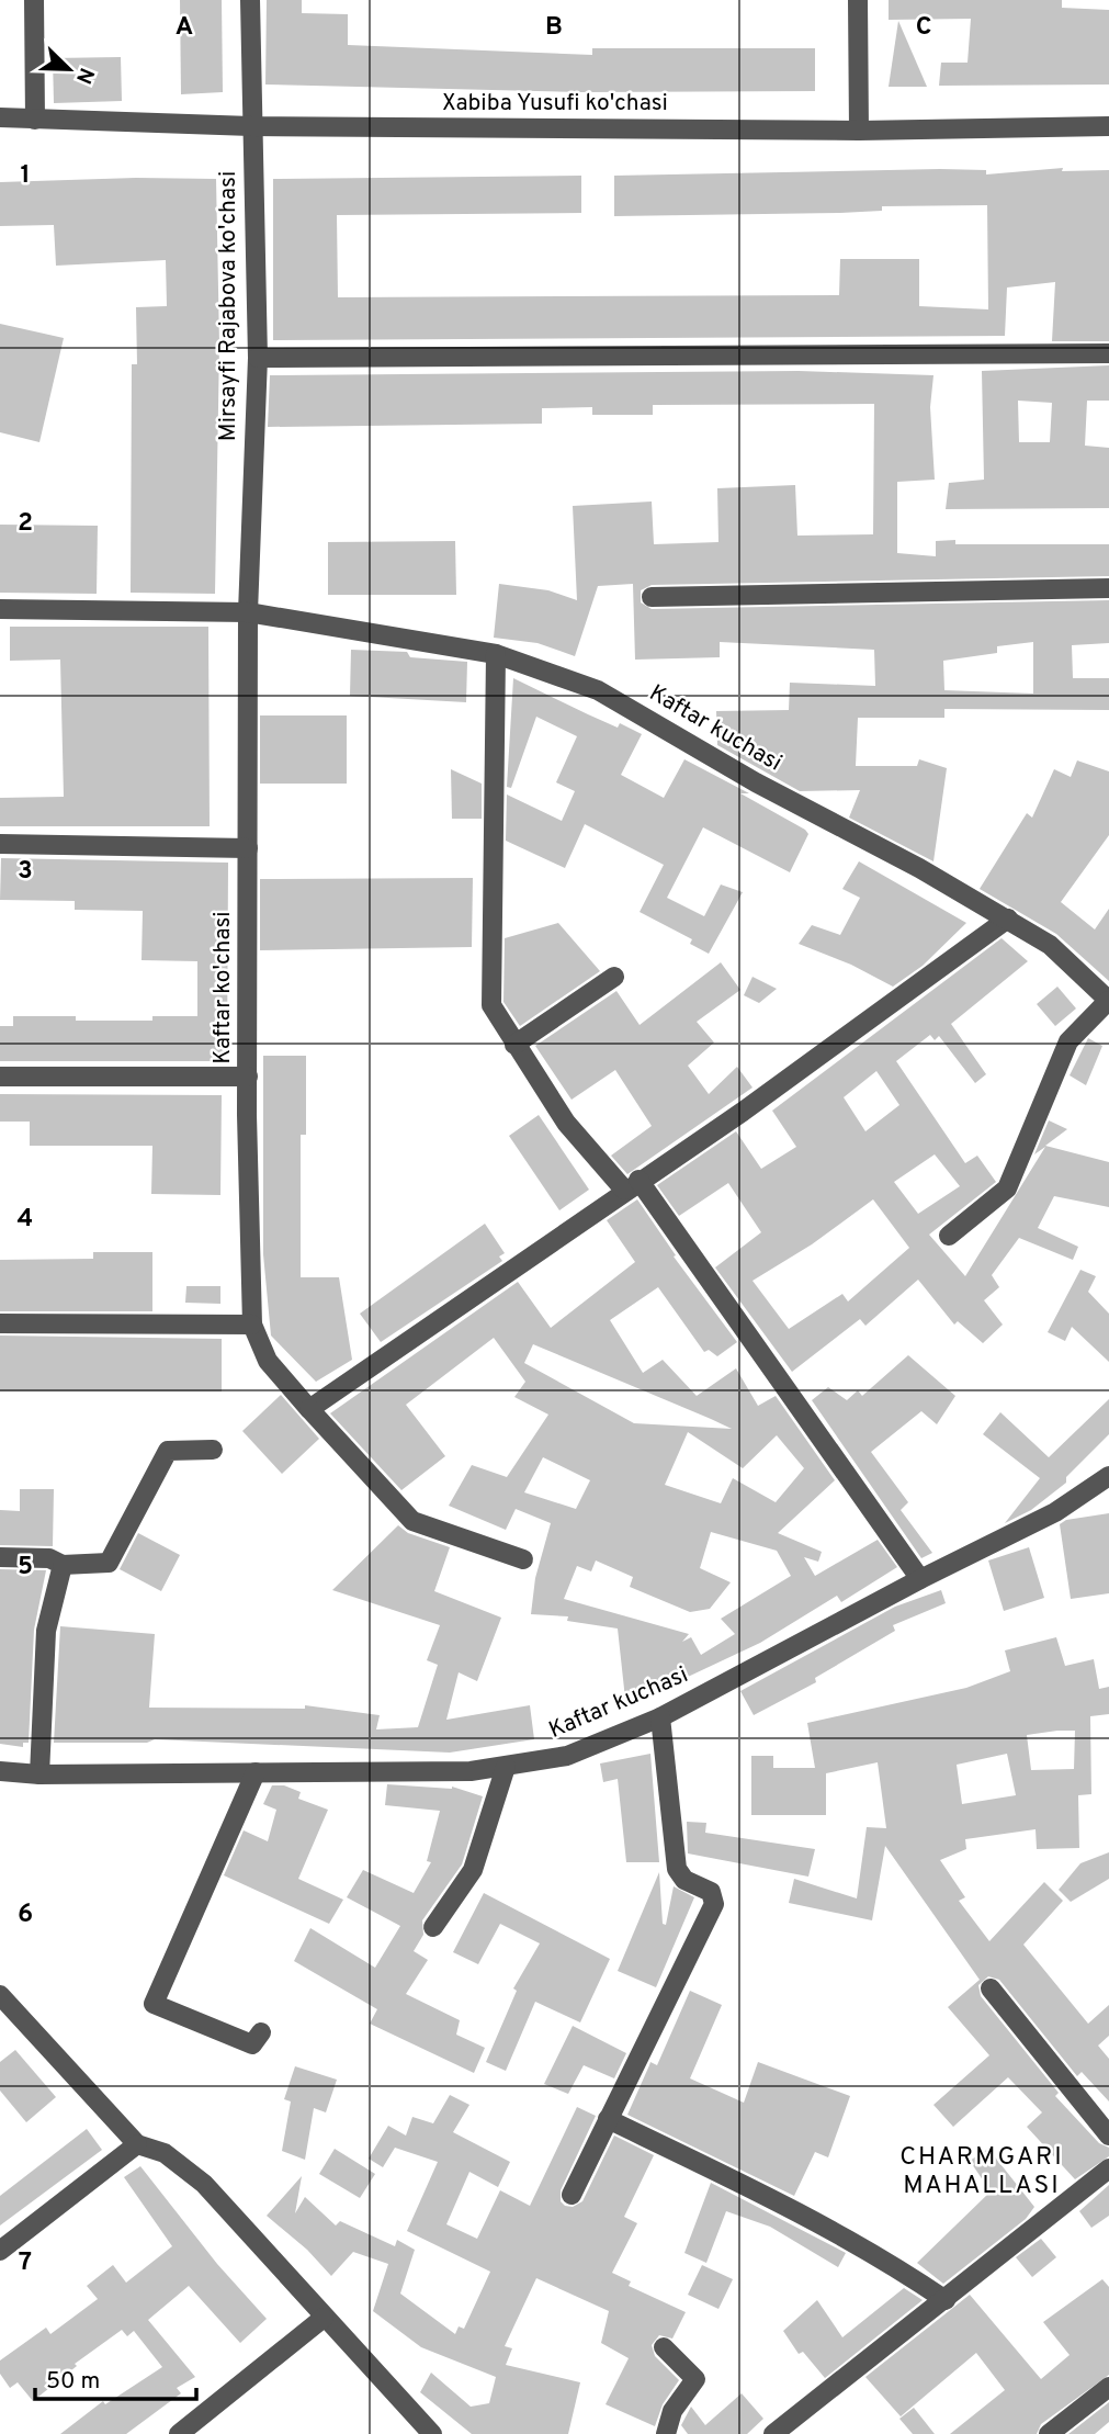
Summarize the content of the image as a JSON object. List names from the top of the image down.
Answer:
{
  "streets": {
    "street": [
      "Xabiba Yusufi ko'chasi",
      "Mirsayfi Rajabova ko'chasi",
      "Kaftar kuchasi",
      "Kaftar ko'chasi"
    ]
  },
  "crossings": [
    ["Xabiba Yusufi ko'chasi", "Mirsayfi Rajabova ko'chasi"],
    ["Mirsayfi Rajabova ko'chasi", "Kaftar kuchasi"],
    ["Mirsayfi Rajabova ko'chasi", "Kaftar ko'chasi"],
    ["Kaftar kuchasi", "Kaftar ko'chasi"]
  ],
  "districts": ["CHARMGARI MAHALLASI"],
  "scale_bar": "50 m",
  "north": "bottom right",
  "grid": {
    "columns": ["A", "B", "C"],
    "rows": [
      "1",
      "2",
      "3",
      "4",
      "5",
      "6",
      "7"
    ]
  }
}
